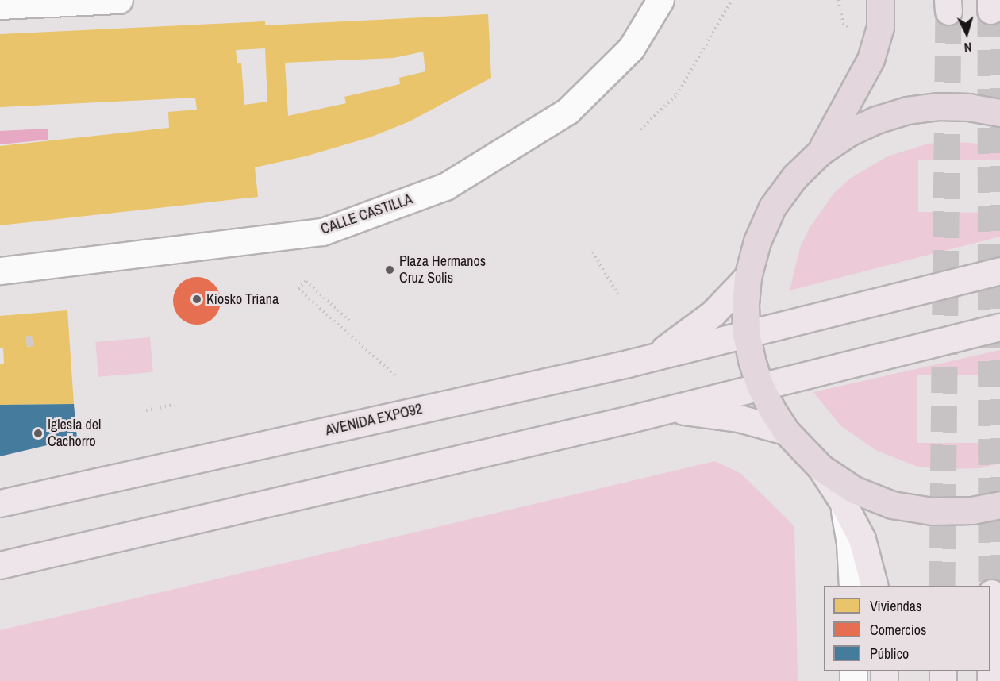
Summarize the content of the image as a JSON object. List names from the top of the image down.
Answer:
{
  "streets": {
    "main road": ["AVENIDA EXPO´92"],
    "street": ["CALLE CASTILLA"]
  },
  "places": ["Plaza Hermanos Cruz Solis", "Kiosko Triana", "Iglesia del Cachorro"],
  "legend": ["Viviendas", "Comercios", "Público"],
  "north": "bottom"
}
